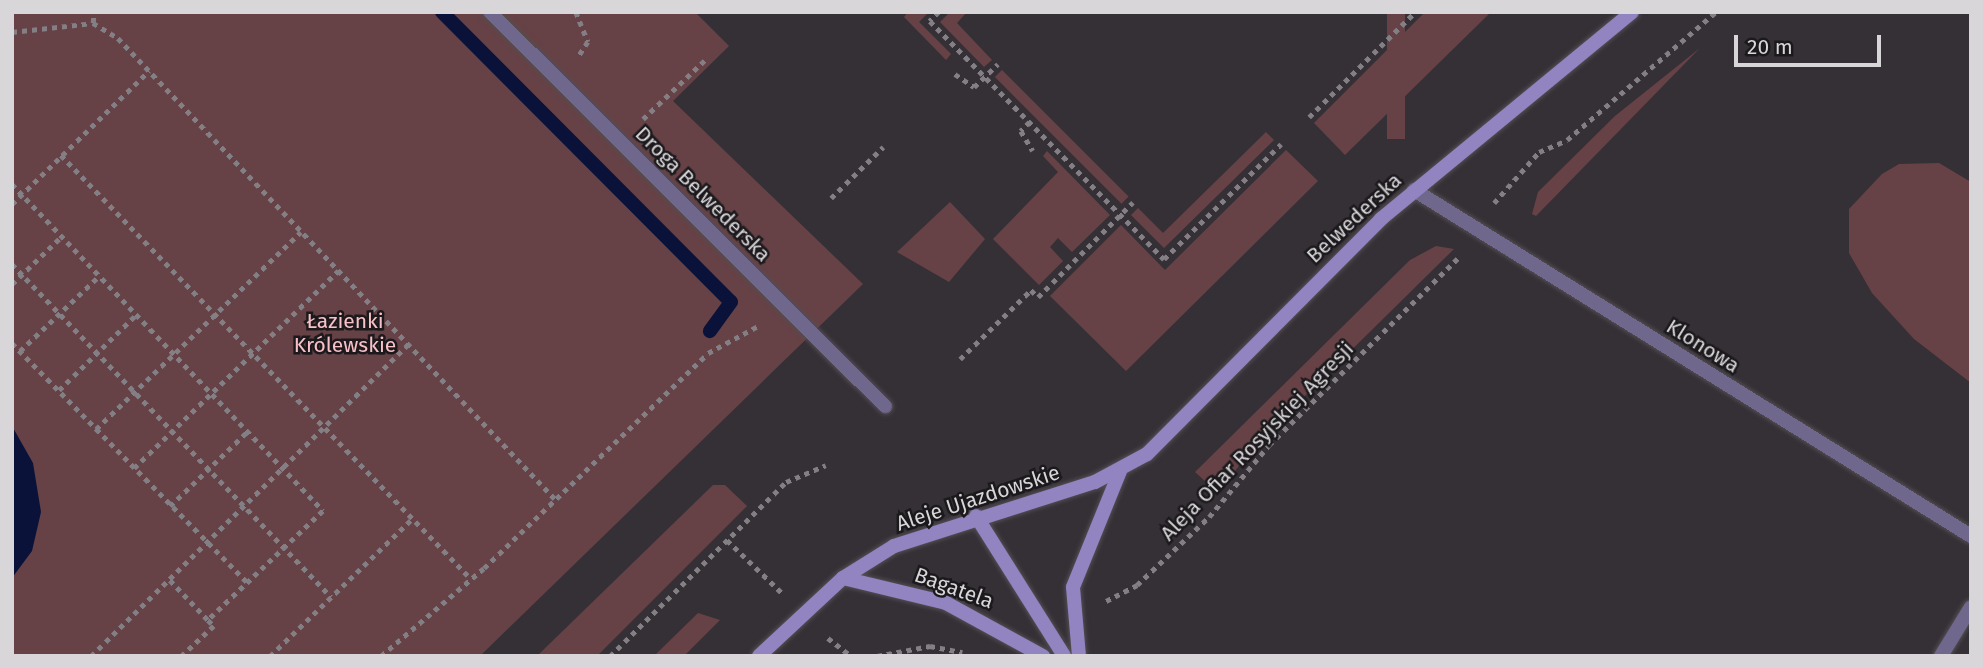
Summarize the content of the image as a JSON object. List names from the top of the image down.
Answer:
{
  "streets": {
    "street": [
      "Droga Belwederska",
      "Belwederska",
      "Klonowa",
      "Aleje Ujazdowskie",
      "Bagatela"
    ],
    "path": ["Aleja Ofiar Rosyjskiej Agresji"]
  },
  "crossings": [
    ["Belwederska", "Klonowa"],
    ["Belwederska", "Aleje Ujazdowskie"],
    ["Aleje Ujazdowskie", "Bagatela"]
  ],
  "parks": ["Łazienki Królewskie"],
  "scale_bar": "20 m"
}
